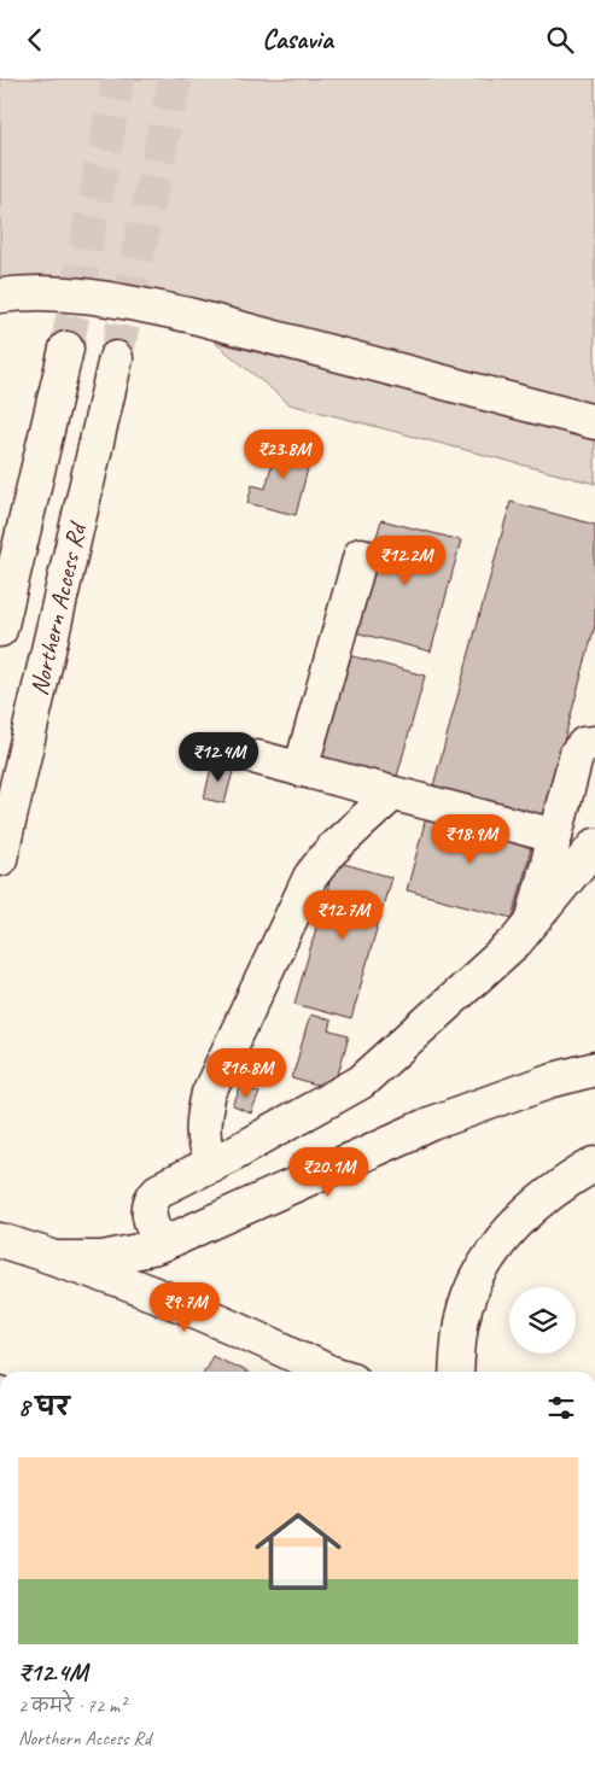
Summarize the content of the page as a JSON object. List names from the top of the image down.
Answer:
{
  "streets": {
    "main road": ["Northern Access Rd"]
  },
  "page": {
    "header": "Casavia",
    "price": [
      "₹23.8M",
      "₹12.2M",
      "₹12.4M",
      "₹18.9M",
      "₹12.7M",
      "₹16.8M",
      "₹20.1M",
      "₹9.7M"
    ],
    "heading": "8 घर",
    "list": [
      {
        "name": "₹12.4M",
        "note": "2 कमरे · 72 m² · Northern Access Rd"
      }
    ]
  }
}
